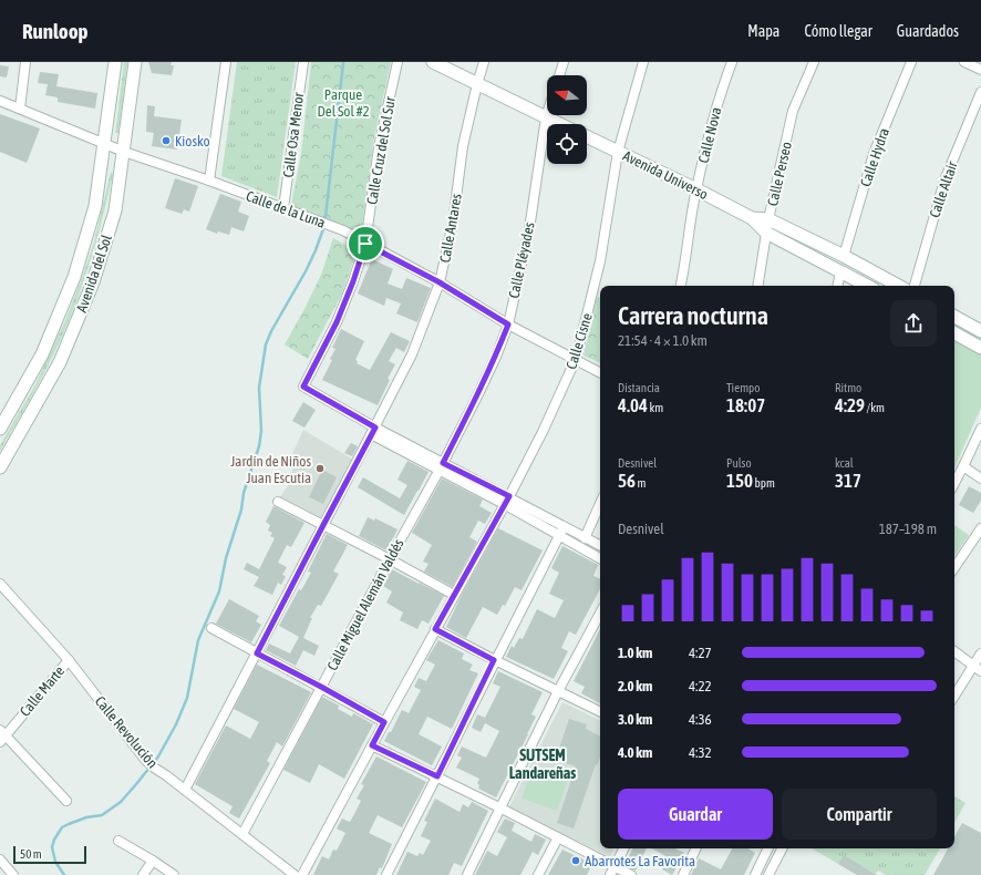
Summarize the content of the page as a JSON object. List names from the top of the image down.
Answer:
{
  "streets": {
    "street": [
      "Calle Osa Menor",
      "Calle Nova",
      "Calle Cruz del Sol Sur",
      "Calle Hydra",
      "Calle Perseo",
      "Avenida Universo",
      "Calle Altair",
      "Calle de la Luna",
      "Calle Antares",
      "Calle Pléyades",
      "Avenida del Sol",
      "Calle Cisne",
      "Calle Miguel Alemán Valdés",
      "Calle Marte",
      "Calle Revolución"
    ]
  },
  "crossings": [
    ["Calle Osa Menor", "Calle de la Luna"],
    ["Calle Nova", "Avenida Universo"],
    ["Calle Cruz del Sol Sur", "Calle de la Luna"],
    ["Calle Cruz del Sol Sur", "Calle Antares"],
    ["Calle Hydra", "Avenida Universo"],
    ["Calle Perseo", "Avenida Universo"],
    ["Avenida Universo", "Calle Antares"],
    ["Avenida Universo", "Calle Pléyades"],
    ["Avenida Universo", "Calle Cisne"],
    ["Calle de la Luna", "Calle Antares"],
    ["Calle de la Luna", "Calle Pléyades"],
    ["Calle de la Luna", "Avenida del Sol"],
    ["Calle de la Luna", "Calle Cisne"],
    ["Calle Antares", "Calle Revolución"],
    ["Calle Pléyades", "Calle Miguel Alemán Valdés"],
    ["Calle Miguel Alemán Valdés", "Calle Revolución"],
    ["Calle Marte", "Calle Revolución"]
  ],
  "districts": ["SUTSEM Landareñas"],
  "parks": ["Parque Del Sol #2"],
  "places": ["Kiosko", "Jardín de Niños Juan Escutia", "Abarrotes La Favorita"],
  "scale_bar": "50 m",
  "north": "left",
  "page": {
    "header": "Runloop",
    "nav": ["Mapa", "Cómo llegar", "Guardados"],
    "heading": ["Carrera nocturna", "21:54 · 4 × 1.0 km"],
    "stats": [
      ["Distancia", "4.04 km"],
      ["Tiempo", "18:07"],
      ["Ritmo", "4:29 /km"],
      ["Desnivel", "56 m"],
      ["Pulso", "150 bpm"],
      ["kcal", "317"]
    ],
    "chart": ["Desnivel", "187–198 m"],
    "list": [
      {
        "name": "1.0 km",
        "note": "4:27"
      },
      {
        "name": "2.0 km",
        "note": "4:22"
      },
      {
        "name": "3.0 km",
        "note": "4:36"
      },
      {
        "name": "4.0 km",
        "note": "4:32"
      }
    ],
    "buttons": ["Guardar", "Compartir"],
    "scale": "50 m"
  }
}
